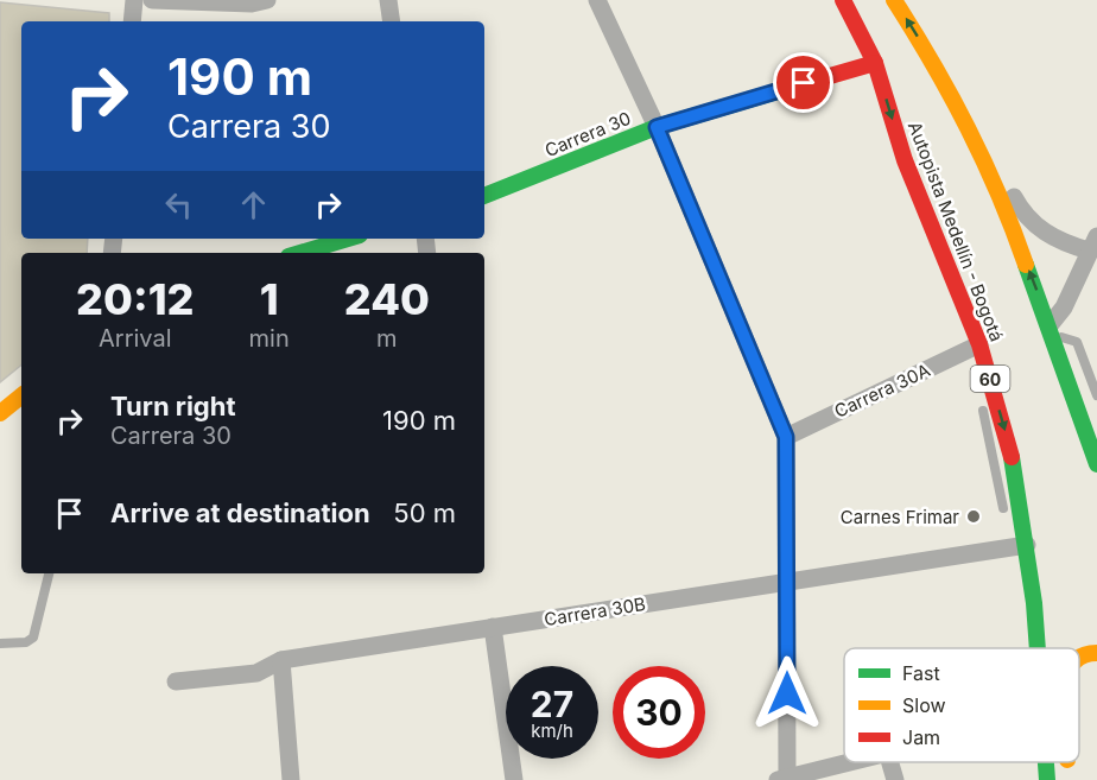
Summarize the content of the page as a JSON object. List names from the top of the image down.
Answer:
{
  "streets": {
    "main road": ["Carrera 30", "Autopista Medellín - Bogotá", "60"],
    "street": ["Carrera 30A", "Carrera 30B"]
  },
  "crossings": [
    ["Carrera 30", "Autopista Medellín - Bogotá"],
    ["Autopista Medellín - Bogotá", "Carrera 30A"],
    ["Autopista Medellín - Bogotá", "Carrera 30B"]
  ],
  "places": ["Carnes Frimar"],
  "legend": ["Fast", "Slow", "Jam"],
  "page": {
    "turn": ["190 m", "Carrera 30"],
    "eta": [
      "20:12",
      "Arrival",
      "1",
      "min",
      "240",
      "m"
    ],
    "list": [
      {
        "name": "Turn right",
        "note": "Carrera 30",
        "value": "190 m"
      },
      {
        "name": "Arrive at destination",
        "value": "50 m"
      }
    ],
    "speed": "27 km/h",
    "limit": "30"
  }
}
